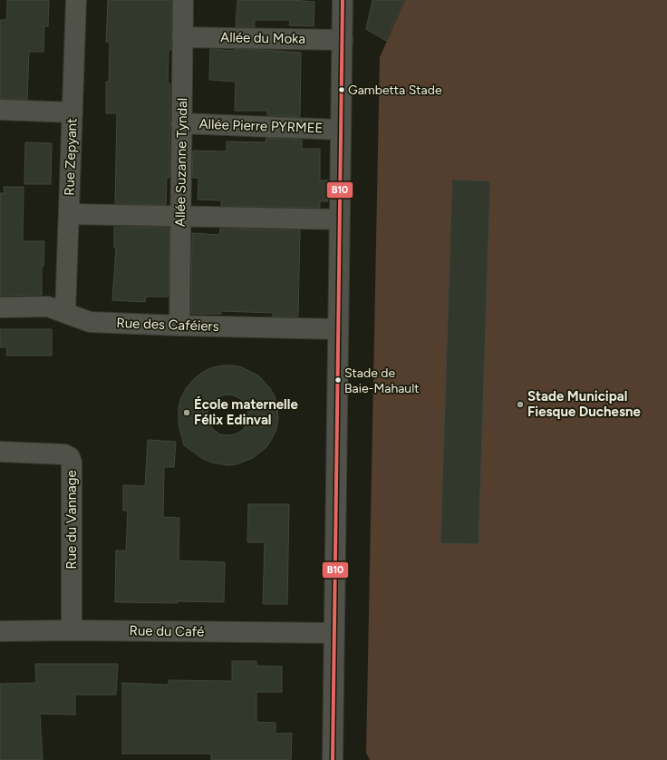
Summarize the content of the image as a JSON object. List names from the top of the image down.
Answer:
{
  "streets": {
    "street": [
      "Allée du Moka",
      "Allée Pierre PYRMEE",
      "Rue Zepyant",
      "Allée Suzanne Tyndal",
      "Rue des Caféiers",
      "Rue du Vannage",
      "Rue du Café"
    ]
  },
  "crossings": [
    ["Allée du Moka", "Allée Suzanne Tyndal"],
    ["Allée Pierre PYRMEE", "Allée Suzanne Tyndal"],
    ["Rue Zepyant", "Rue des Caféiers"],
    ["Allée Suzanne Tyndal", "Rue des Caféiers"],
    ["Rue du Vannage", "Rue du Café"]
  ],
  "places": [
    "Gambetta Stade",
    "Stade de Baie-Mahault",
    "Stade Municipal Fiesque Duchesne",
    "École maternelle Félix Edinval"
  ],
  "lines": ["transit line B10"]
}
